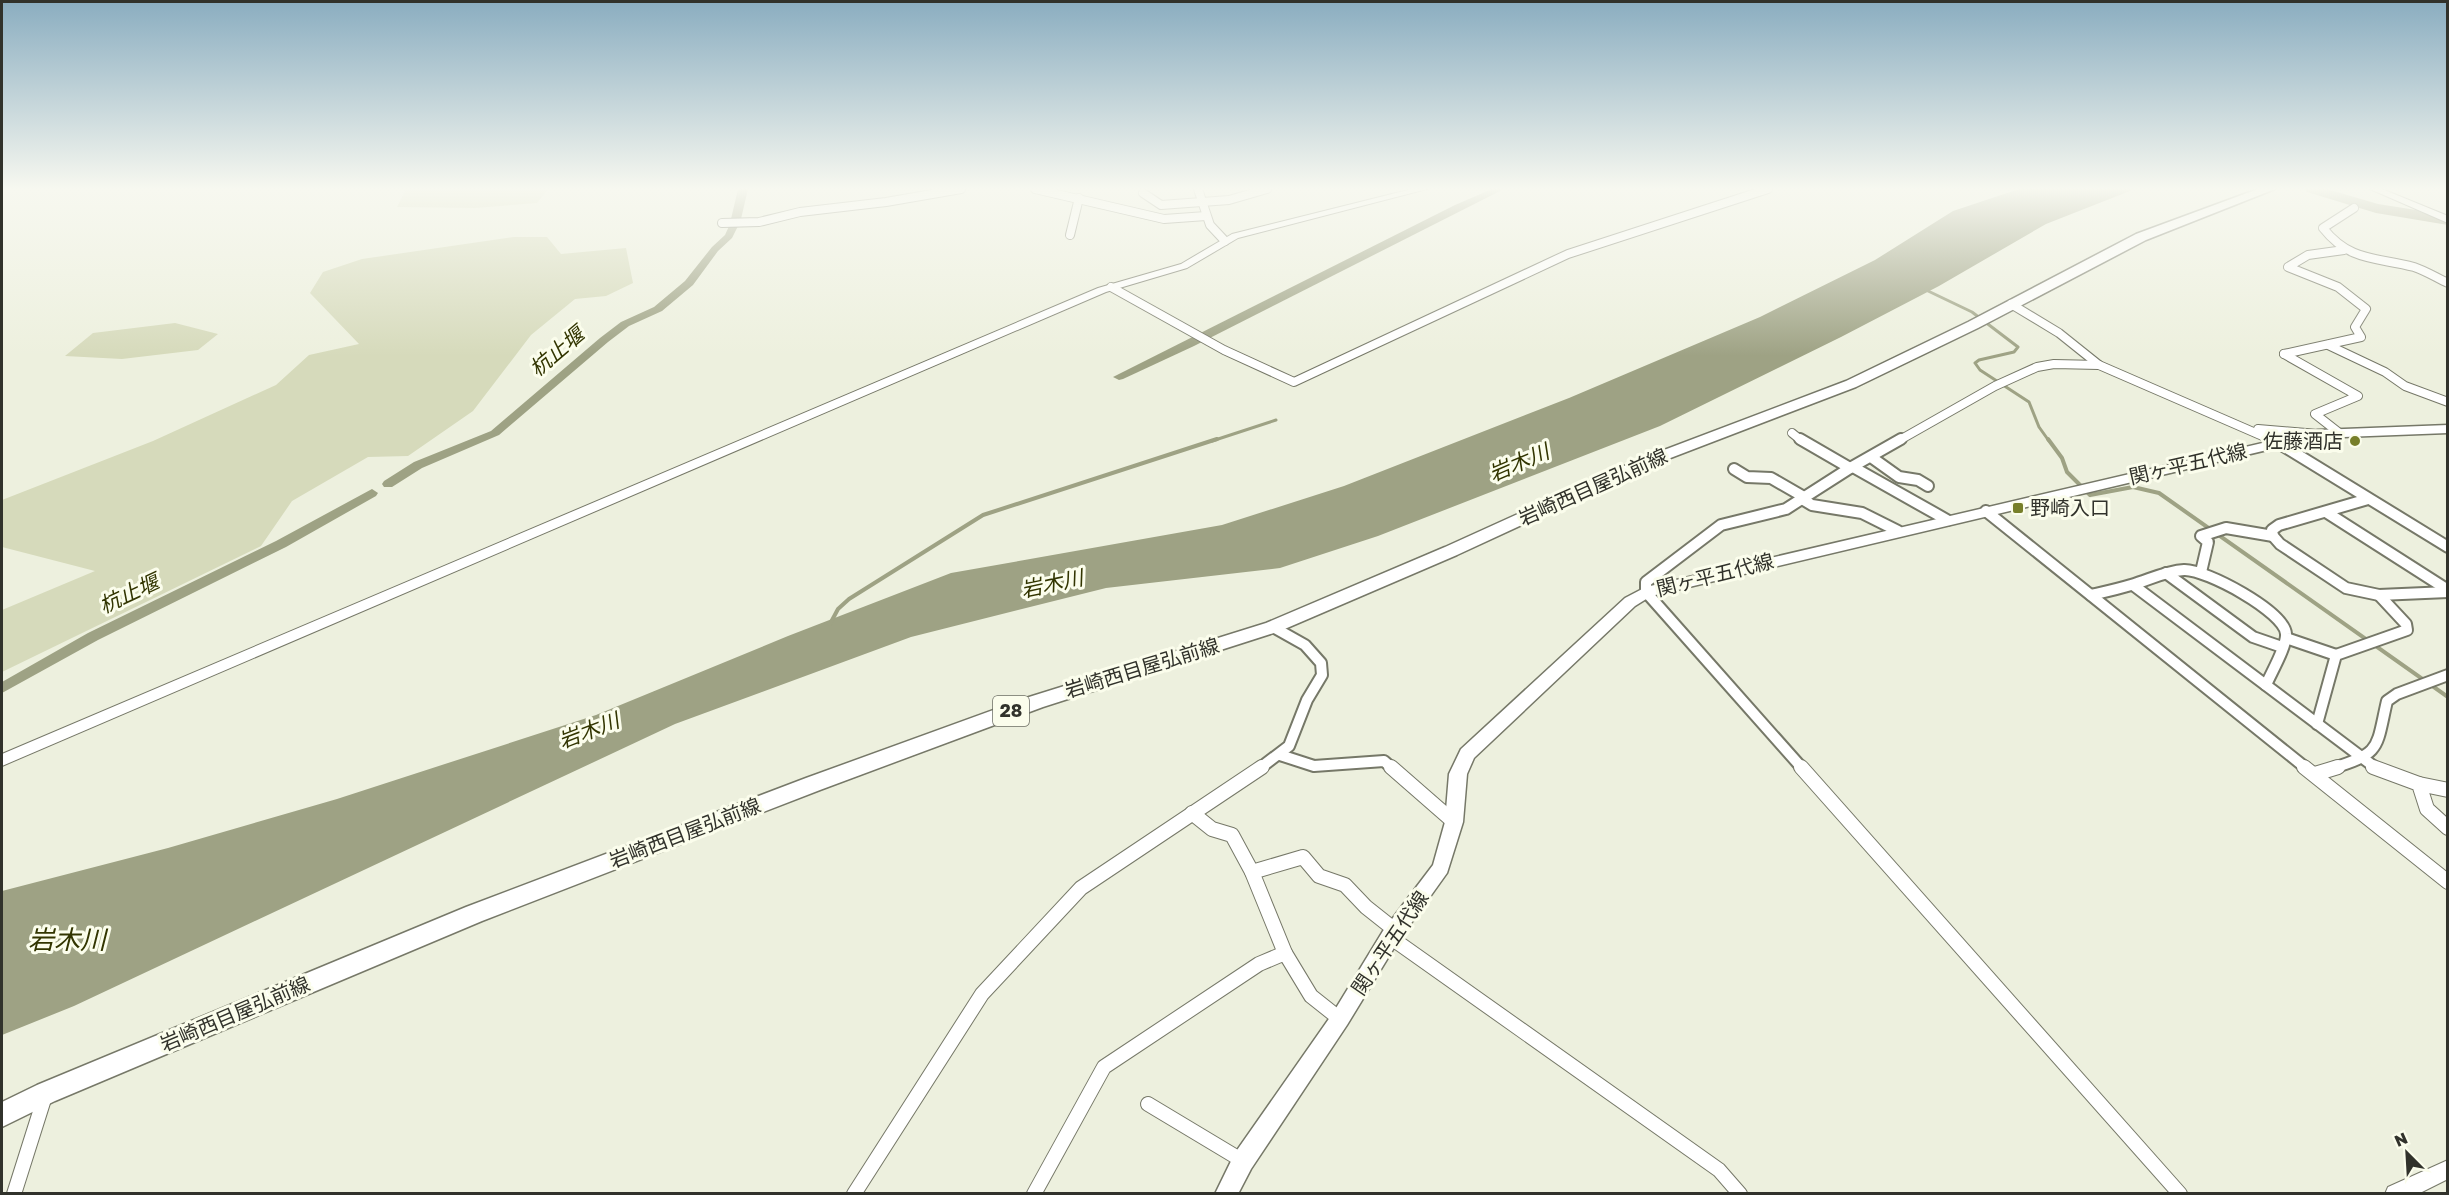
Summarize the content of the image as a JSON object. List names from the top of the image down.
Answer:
{
  "streets": {
    "main road": ["関ヶ平五代線", "岩崎西目屋弘前線", "28"]
  },
  "water": ["杭止堰", "岩木川"],
  "places": {
    "other": ["佐藤酒店"],
    "transit": ["野崎入口"]
  },
  "north": "top left"
}
